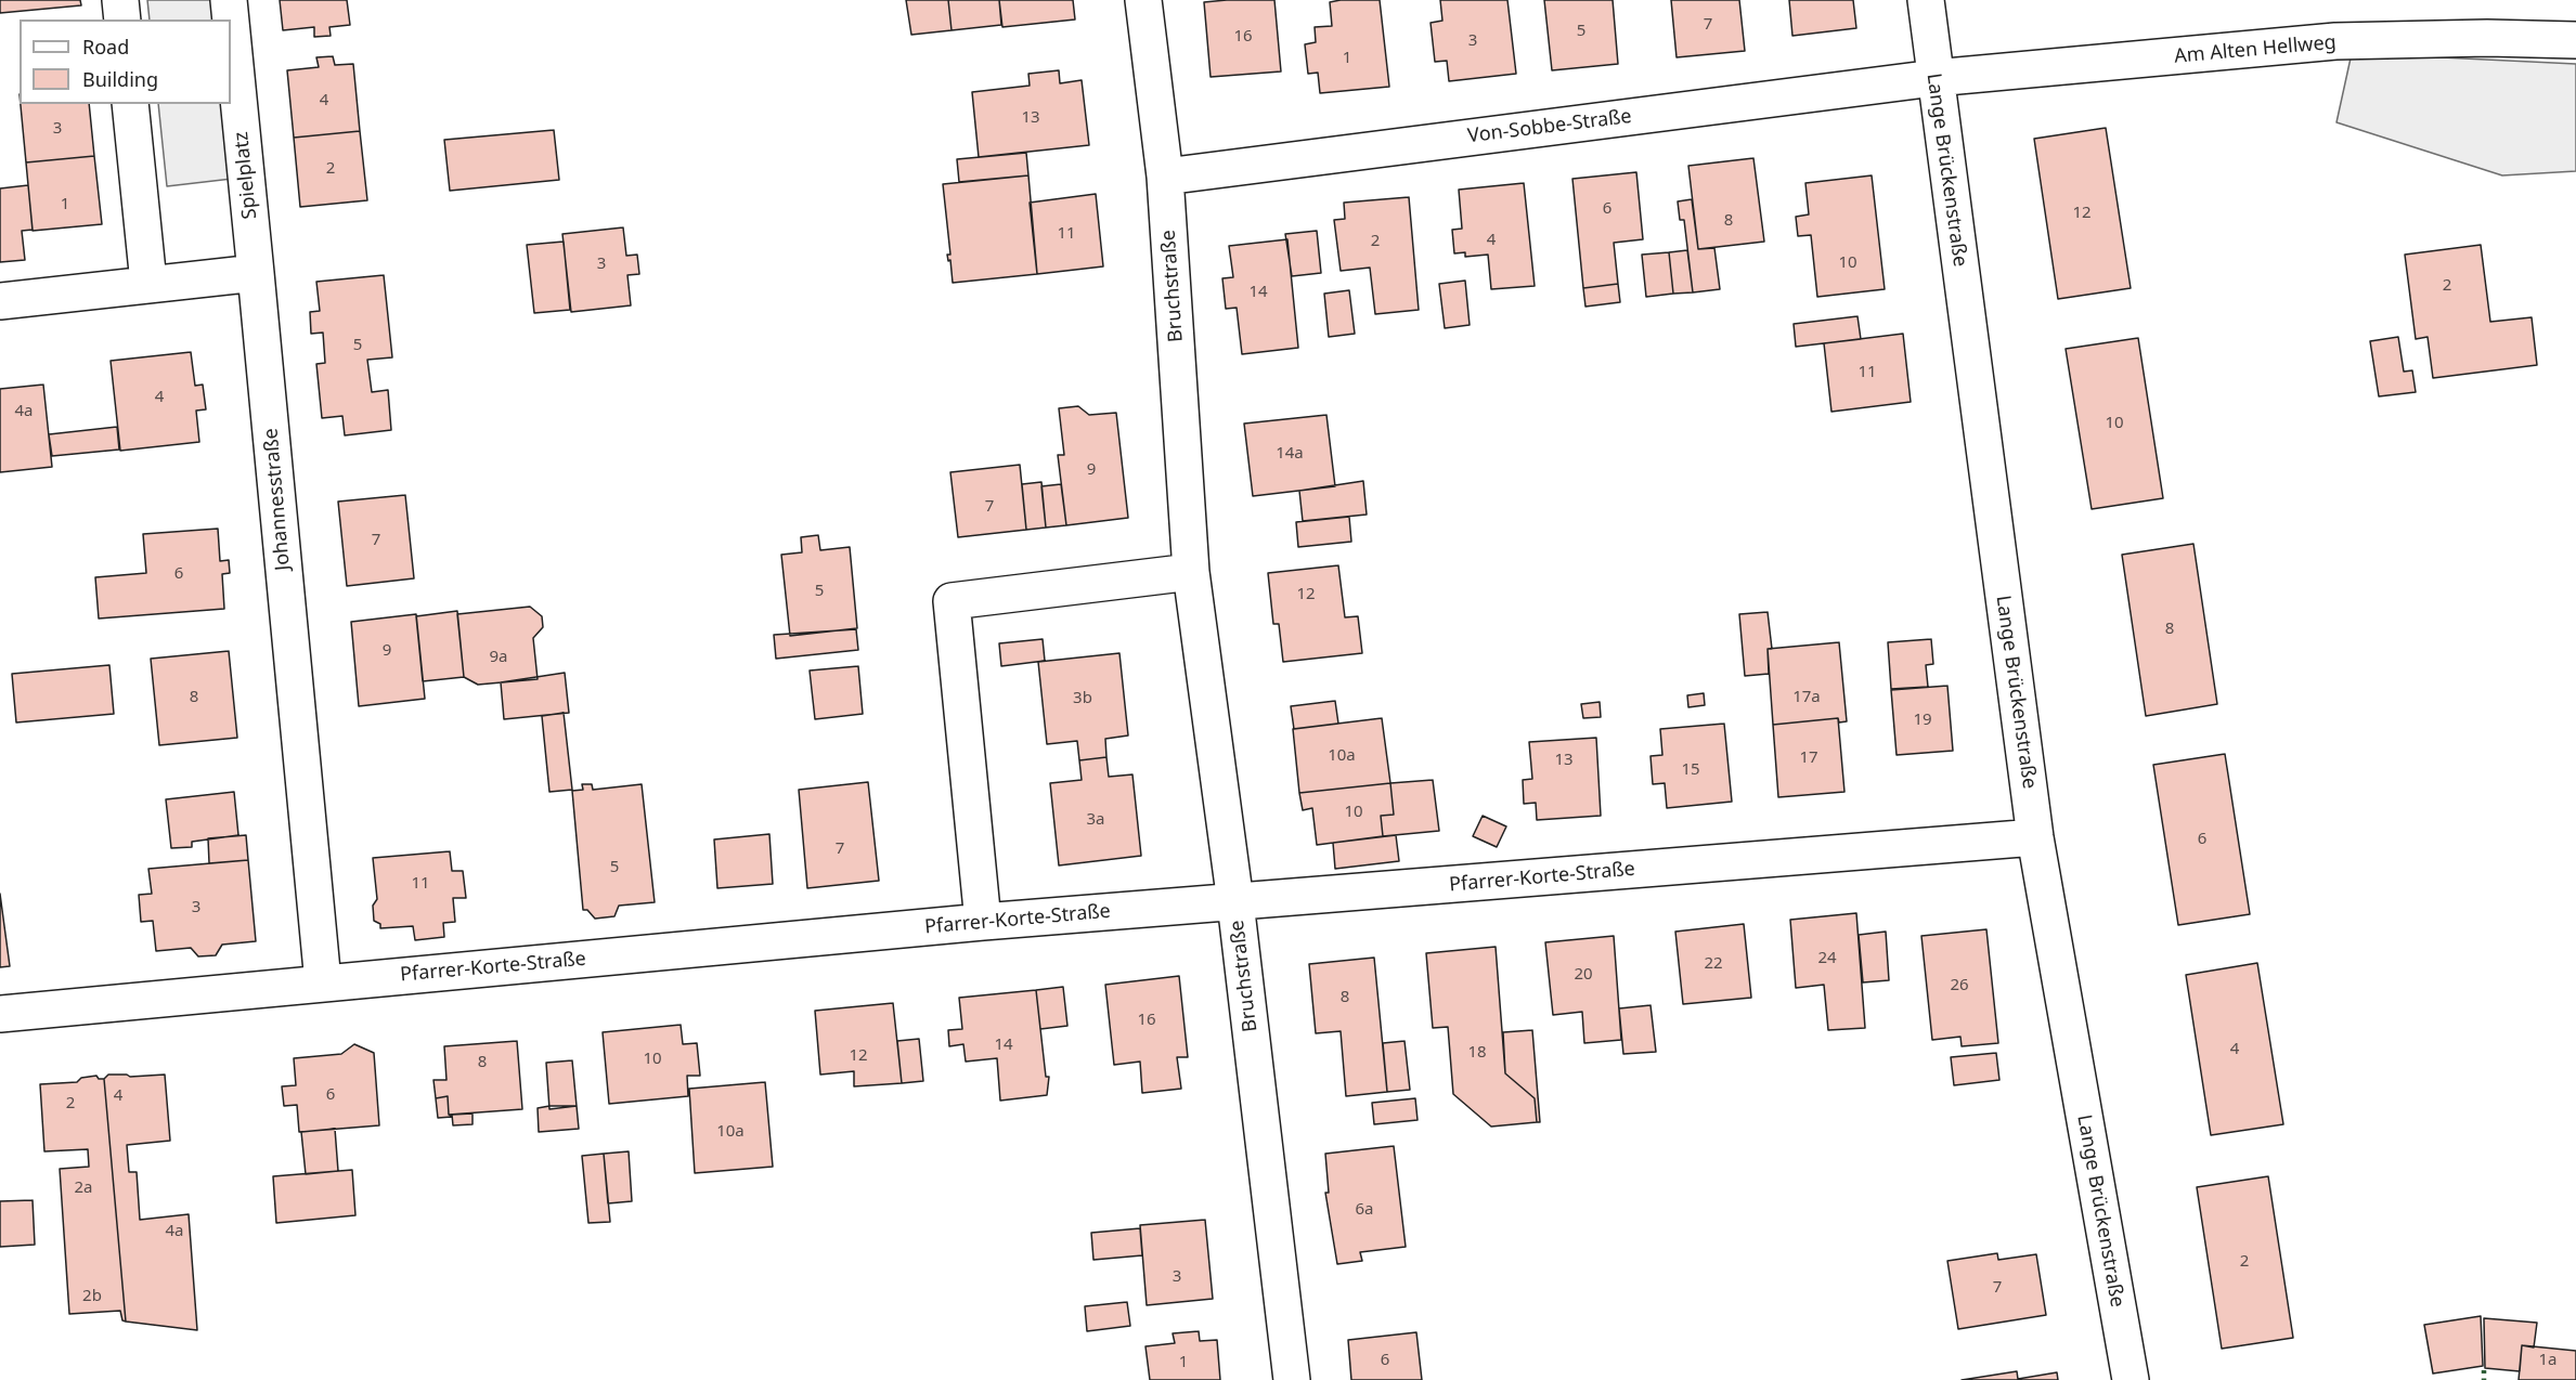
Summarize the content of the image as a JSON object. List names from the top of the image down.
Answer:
{
  "streets": {
    "street": [
      "Am Alten Hellweg",
      "Von-Sobbe-Straße",
      "Lange Brückenstraße",
      "Spielplatz",
      "Bruchstraße",
      "Johannesstraße",
      "Pfarrer-Korte-Straße"
    ]
  },
  "crossings": [
    ["Am Alten Hellweg", "Von-Sobbe-Straße"],
    ["Am Alten Hellweg", "Lange Brückenstraße"],
    ["Von-Sobbe-Straße", "Lange Brückenstraße"],
    ["Von-Sobbe-Straße", "Bruchstraße"],
    ["Lange Brückenstraße", "Pfarrer-Korte-Straße"],
    ["Spielplatz", "Johannesstraße"],
    ["Bruchstraße", "Pfarrer-Korte-Straße"],
    ["Johannesstraße", "Pfarrer-Korte-Straße"]
  ],
  "house_numbers": [
    "7",
    "5",
    "16",
    "3",
    "1",
    "4",
    "13",
    "3",
    "2",
    "1",
    "6",
    "12",
    "8",
    "11",
    "4",
    "2",
    "10",
    "3",
    "2",
    "14",
    "5",
    "11",
    "4",
    "4a",
    "10",
    "14a",
    "9",
    "7",
    "7",
    "6",
    "5",
    "12",
    "8",
    "9",
    "9a",
    "8",
    "17a",
    "3b",
    "19",
    "10a",
    "17",
    "13",
    "15",
    "10",
    "3a",
    "6",
    "7",
    "5",
    "11",
    "3",
    "24",
    "22",
    "20",
    "26",
    "8",
    "16",
    "14",
    "4",
    "18",
    "12",
    "10",
    "8",
    "6",
    "4",
    "2",
    "10a",
    "2a",
    "6a",
    "4a",
    "2",
    "3",
    "7",
    "2b",
    "6",
    "1a",
    "1"
  ],
  "legend": ["Road", "Building"]
}
